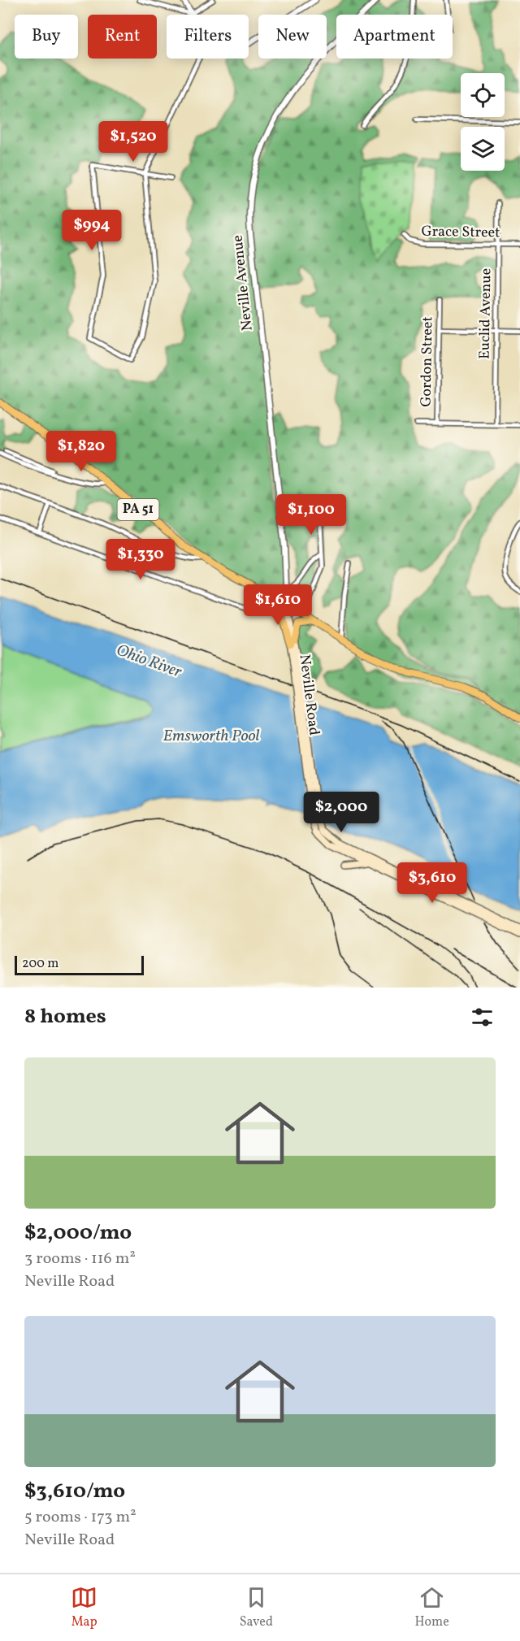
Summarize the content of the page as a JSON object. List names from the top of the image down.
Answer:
{
  "streets": {
    "main road": ["PA 51", "Neville Road"],
    "street": [
      "Grace Street",
      "Neville Avenue",
      "Euclid Avenue",
      "Gordon Street"
    ]
  },
  "crossings": [
    ["Grace Street", "Euclid Avenue"],
    ["Neville Avenue", "PA 51"],
    ["Neville Avenue", "Neville Road"],
    ["PA 51", "Neville Road"]
  ],
  "water": ["Ohio River", "Emsworth Pool"],
  "scale_bar": "200 m",
  "page": {
    "chip": [
      "Buy",
      "Rent",
      "Filters",
      "New",
      "Apartment"
    ],
    "price": [
      "$1,520",
      "$994",
      "$1,820",
      "$1,100",
      "$1,330",
      "$1,610",
      "$2,000",
      "$3,610"
    ],
    "scale": "200 m",
    "heading": "8 homes",
    "list": [
      {
        "name": "$2,000/mo",
        "note": "3 rooms · 116 m² · Neville Road"
      },
      {
        "name": "$3,610/mo",
        "note": "5 rooms · 173 m² · Neville Road"
      }
    ],
    "tabs": ["Map", "Saved", "Home"]
  }
}
